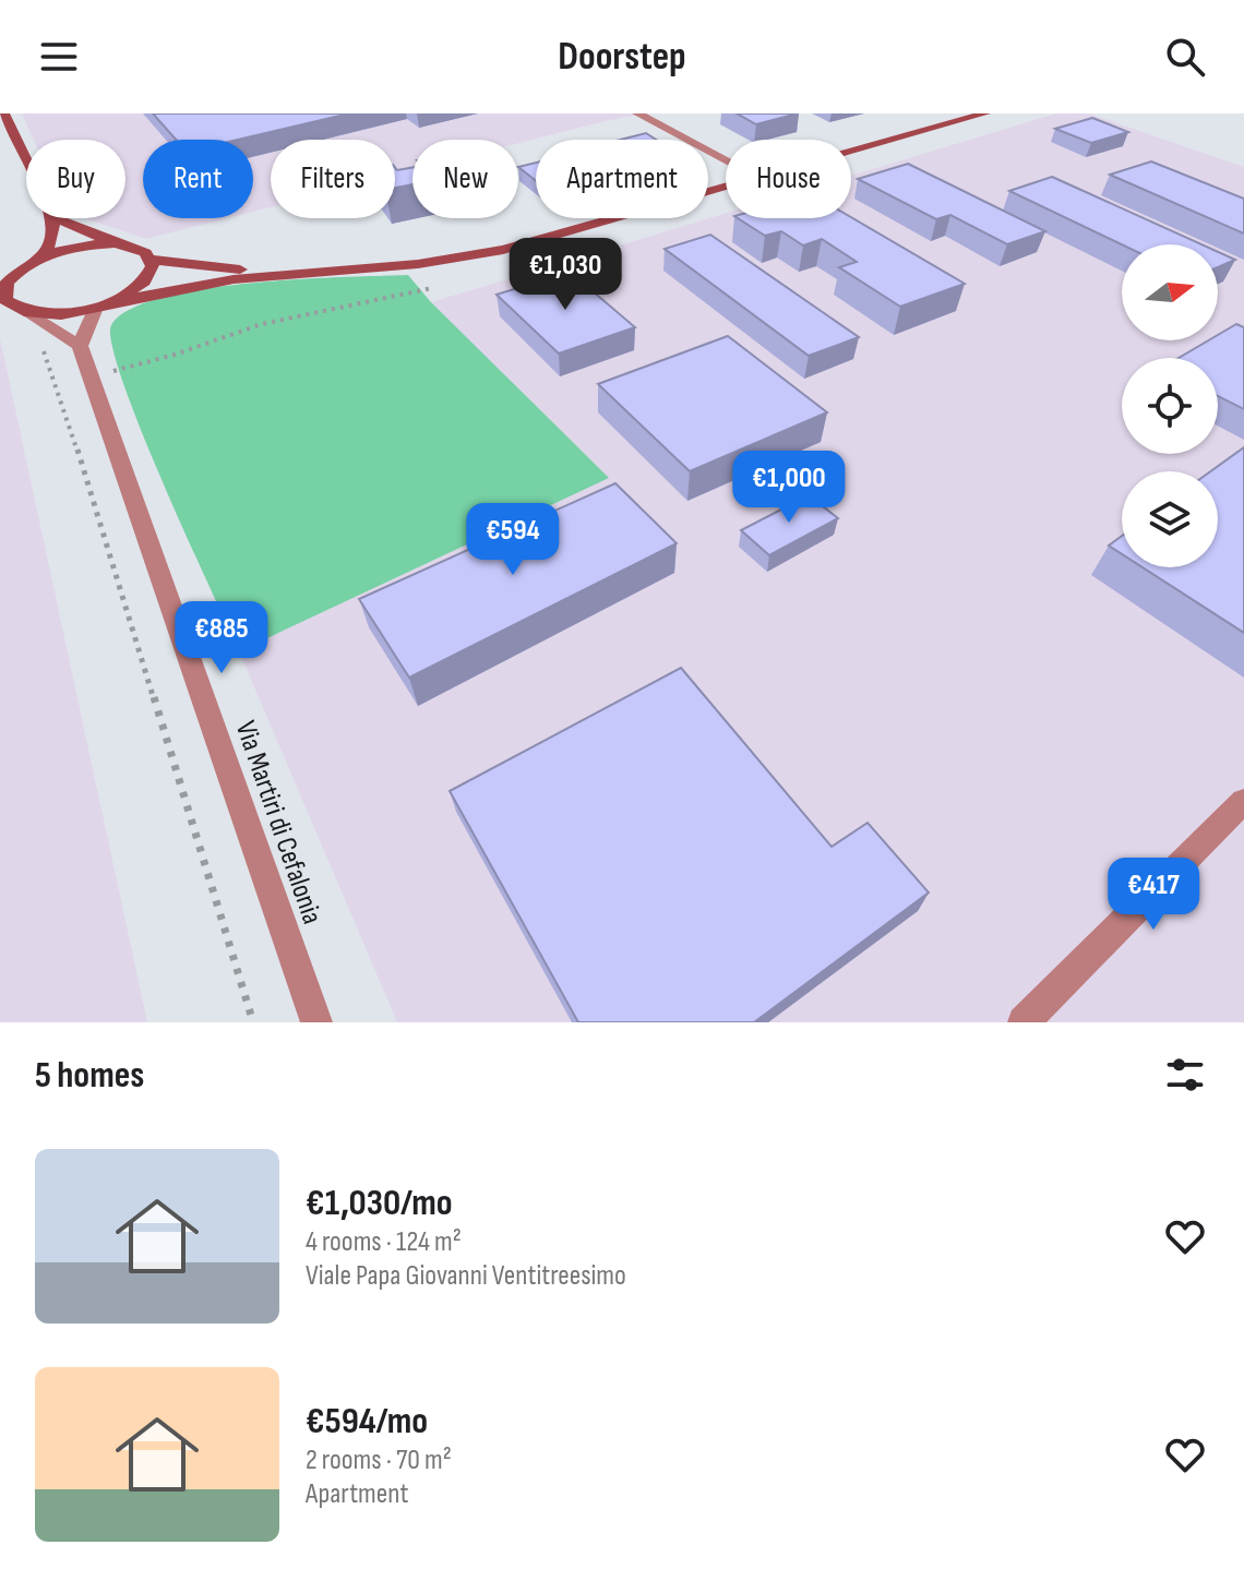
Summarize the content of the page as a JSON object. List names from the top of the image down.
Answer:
{
  "streets": {
    "street": ["Via Martiri di Cefalonia"]
  },
  "north": "right",
  "page": {
    "header": "Doorstep",
    "chip": [
      "Buy",
      "Rent",
      "Filters",
      "New",
      "Apartment",
      "House"
    ],
    "price": [
      "€1,030",
      "€1,000",
      "€594",
      "€885",
      "€417"
    ],
    "heading": "5 homes",
    "list": [
      {
        "name": "€1,030/mo",
        "note": "4 rooms · 124 m² · Viale Papa Giovanni Ventitreesimo"
      },
      {
        "name": "€594/mo",
        "note": "2 rooms · 70 m² · Apartment"
      }
    ]
  }
}
